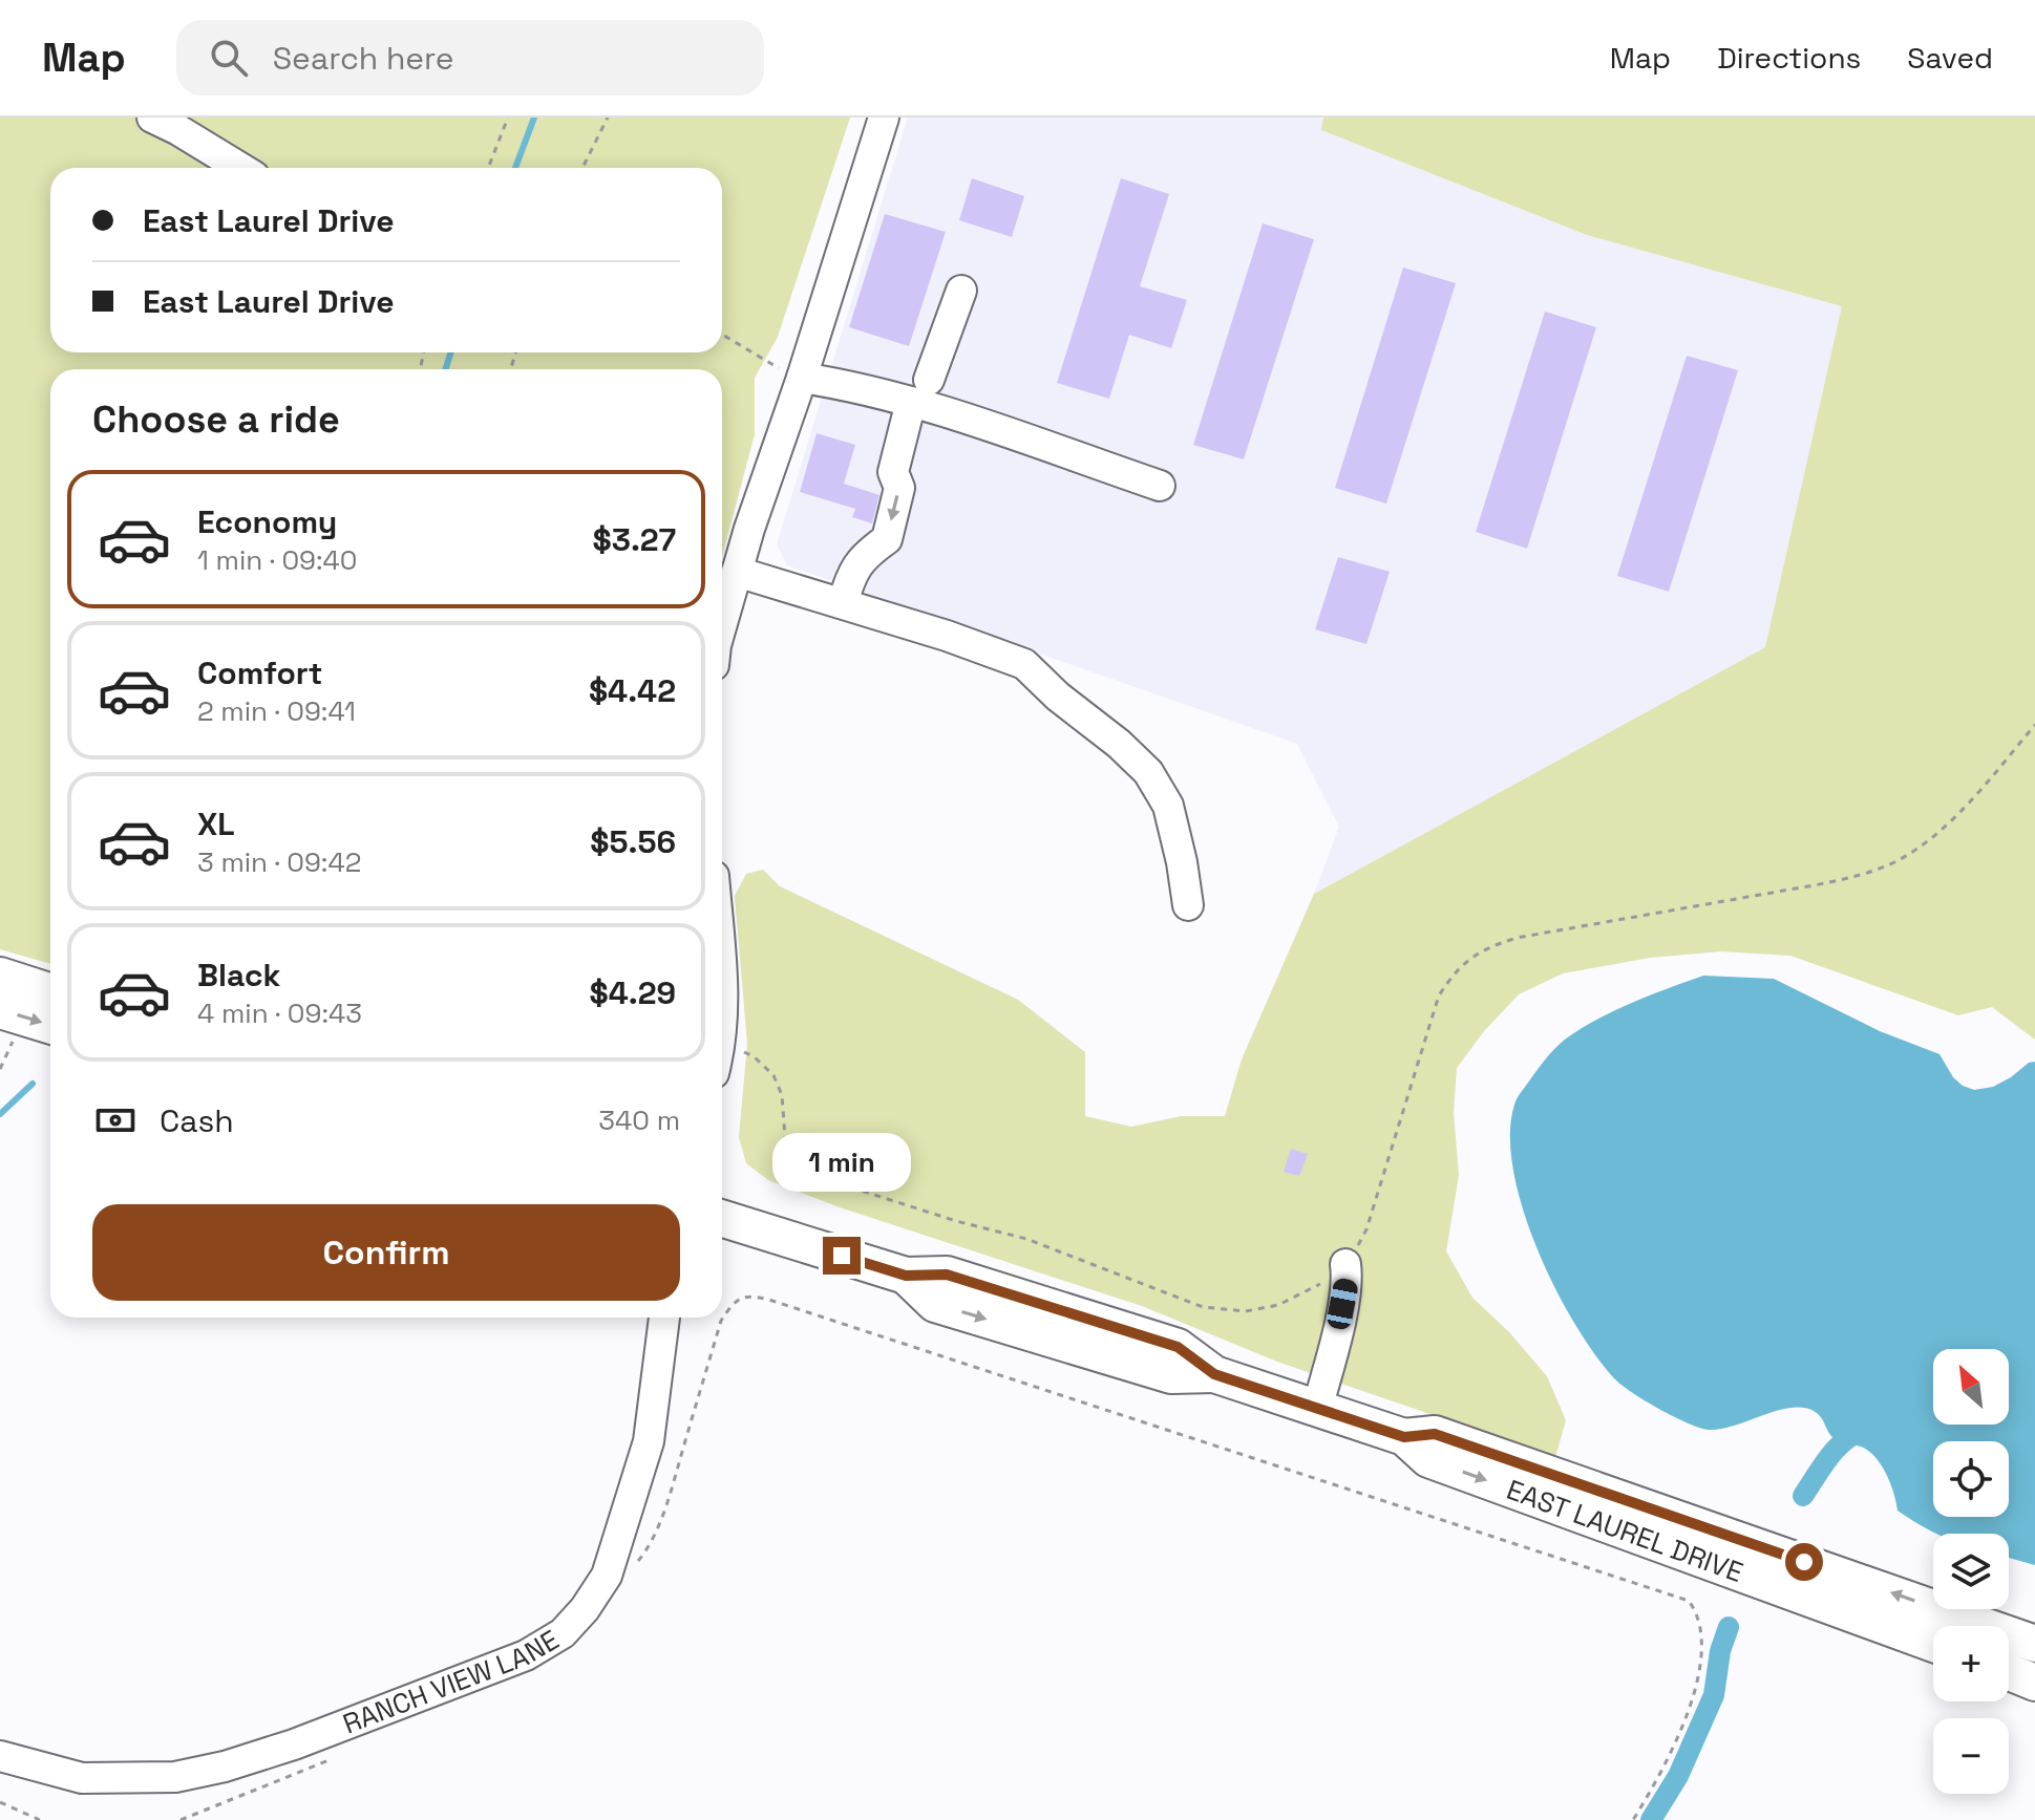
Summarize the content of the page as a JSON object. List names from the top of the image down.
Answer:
{
  "streets": {
    "main road": ["EAST LAUREL DRIVE"],
    "street": ["RANCH VIEW LANE"]
  },
  "north": "top left",
  "page": {
    "header": "Map",
    "search": "Search here",
    "nav": ["Map", "Directions", "Saved"],
    "banner": ["East Laurel Drive", "East Laurel Drive"],
    "heading": "Choose a ride",
    "list": [
      {
        "name": "Economy",
        "note": "1 min · 09:40",
        "value": "$3.27"
      },
      {
        "name": "Comfort",
        "note": "2 min · 09:41",
        "value": "$4.42"
      },
      {
        "name": "XL",
        "note": "3 min · 09:42",
        "value": "$5.56"
      },
      {
        "name": "Black",
        "note": "4 min · 09:43",
        "value": "$4.29"
      }
    ],
    "pay": ["Cash", "340 m"],
    "bubble": "1 min",
    "buttons": "Confirm",
    "map_buttons": ["+", "−"]
  }
}
